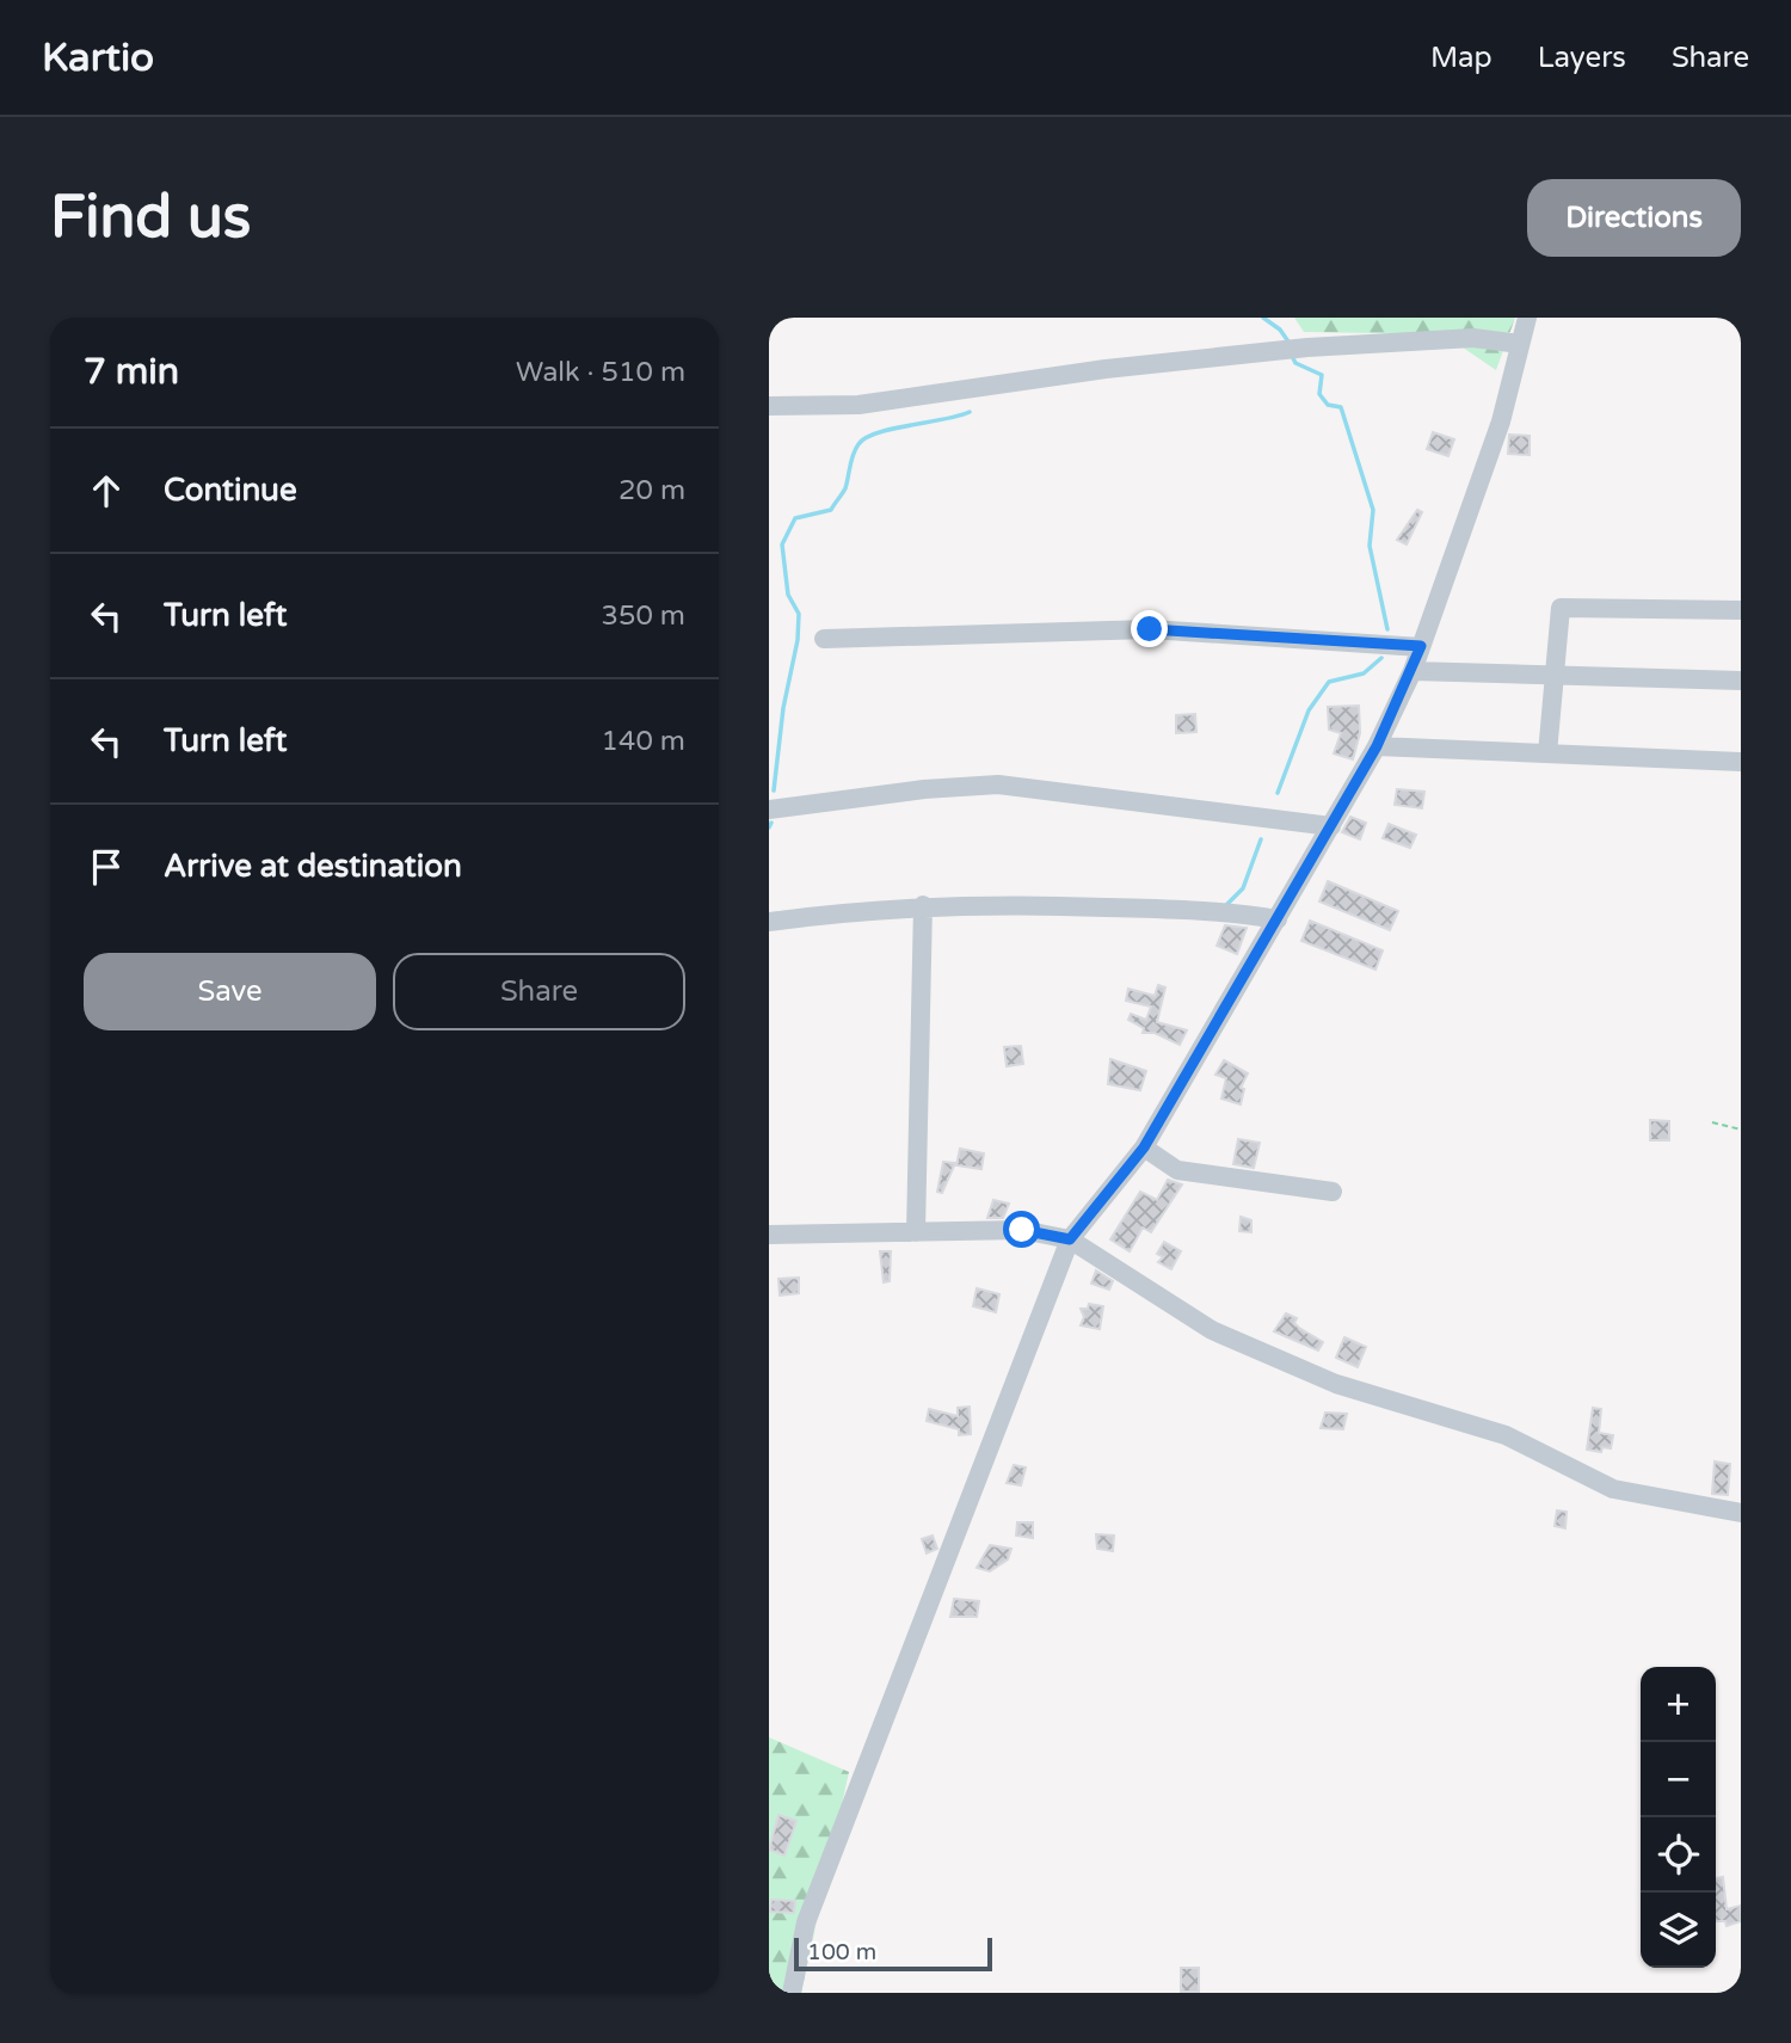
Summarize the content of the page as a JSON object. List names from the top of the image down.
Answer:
{
  "scale_bar": "100 m",
  "page": {
    "header": "Kartio",
    "nav": ["Map", "Layers", "Share"],
    "buttons": [
      "Directions",
      ["Save", "Share"]
    ],
    "title": "Find us",
    "heading": ["7 min", "Walk · 510 m"],
    "list": [
      ["Continue", "20 m"],
      ["Turn left", "350 m"],
      ["Turn left", "140 m"],
      "Arrive at destination"
    ],
    "map_buttons": ["+", "−"],
    "scale": "100 m"
  }
}
